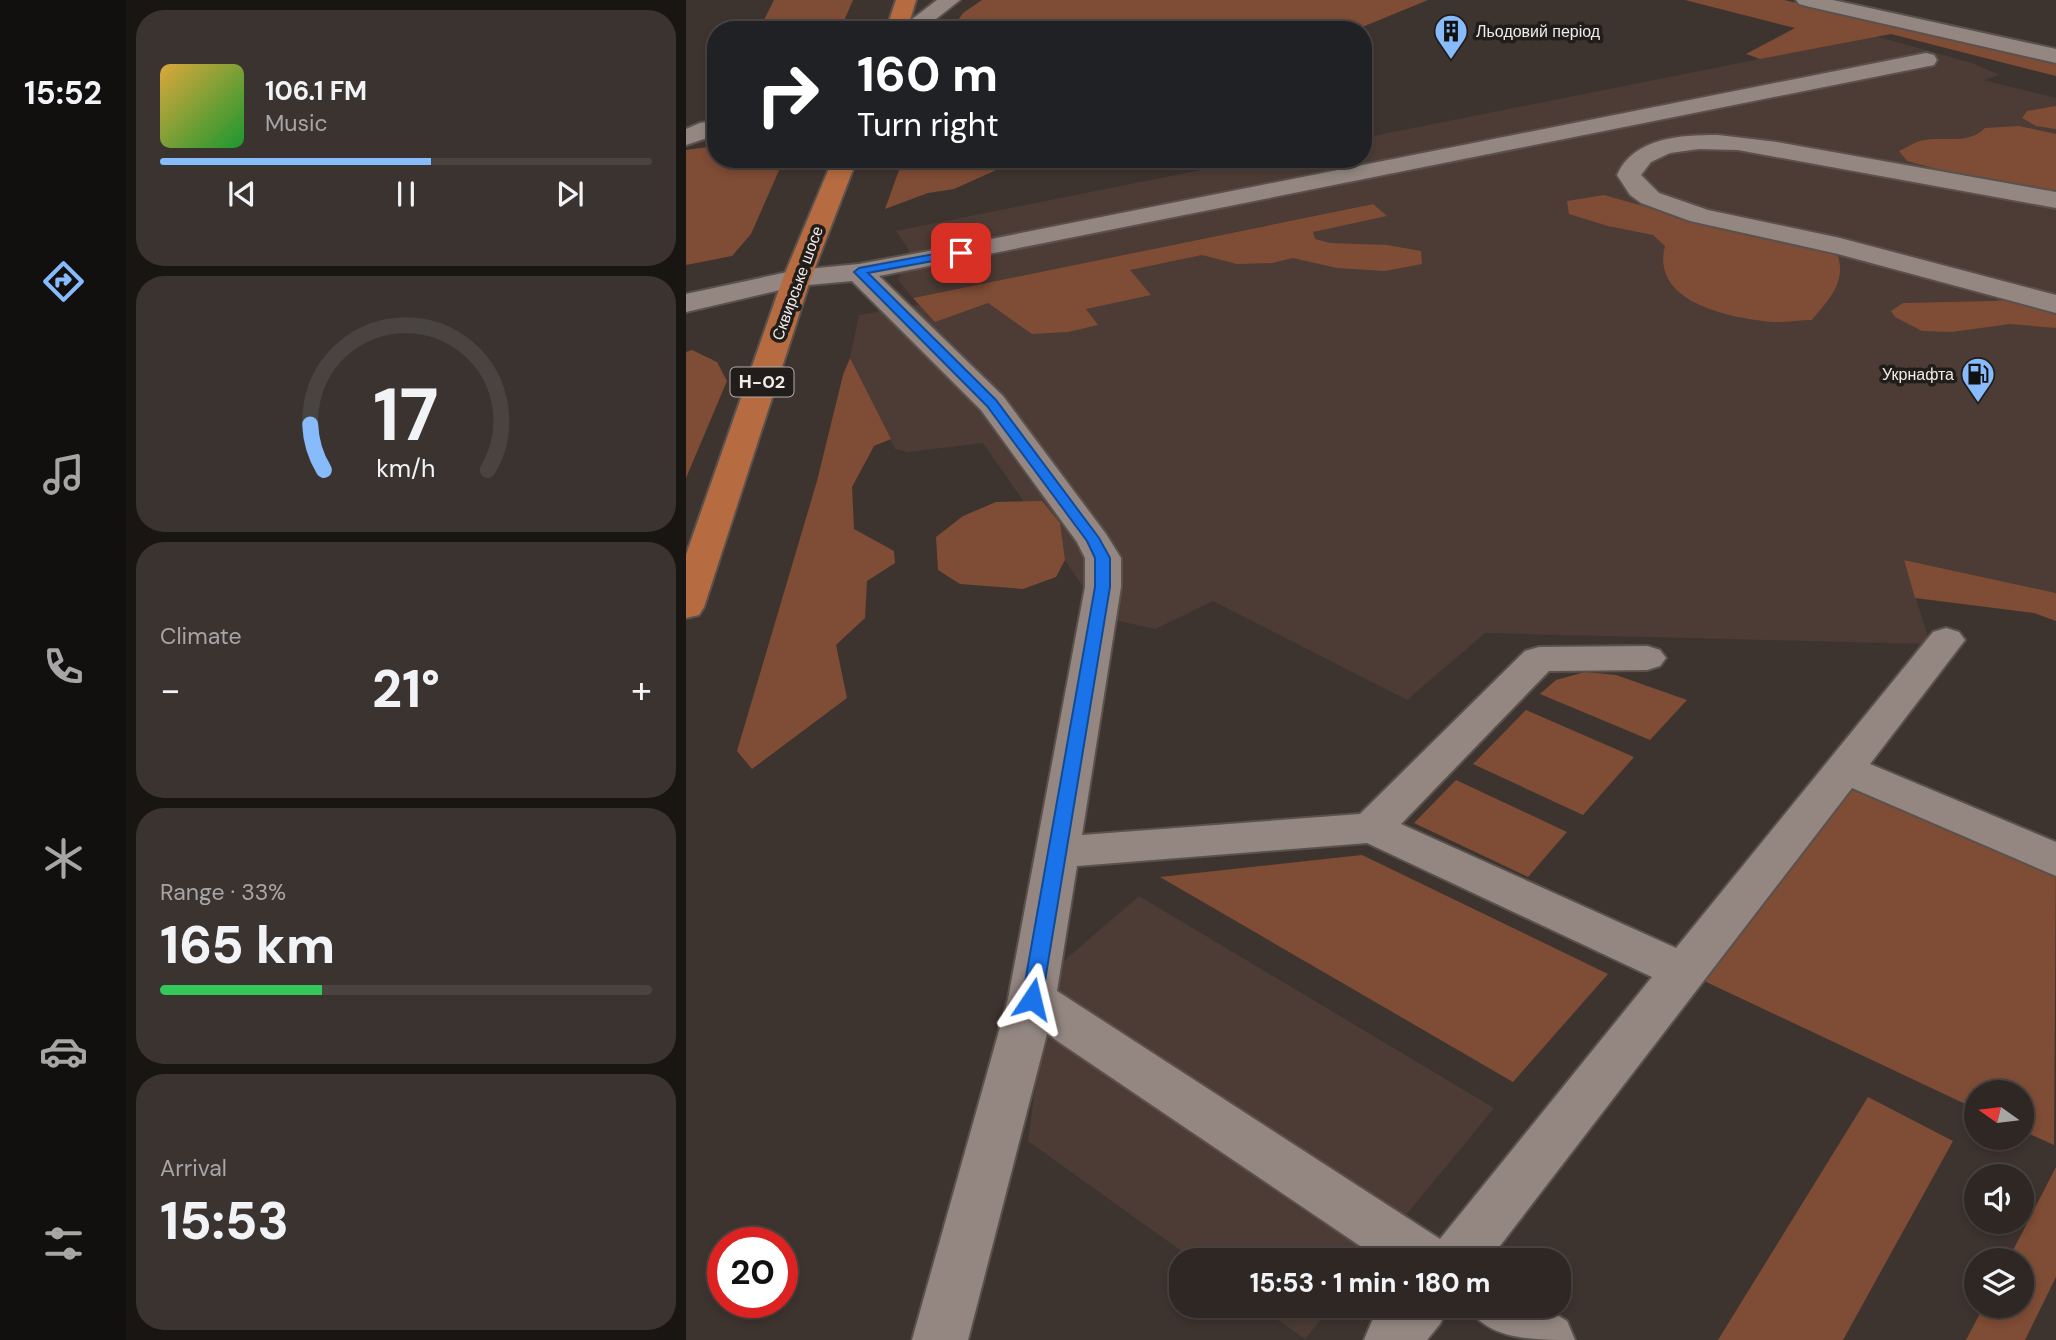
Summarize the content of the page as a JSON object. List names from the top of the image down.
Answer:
{
  "streets": {
    "main road": ["Сквирське шосе", "Н-02"]
  },
  "places": {
    "building": ["Льодовий період"],
    "fuel station": ["Укрнафта"]
  },
  "north": "left",
  "page": {
    "tabs": "15:52",
    "turn": ["160 m", "Turn right"],
    "song": ["106.1 FM", "Music"],
    "tile": [
      "Climate",
      ["Range · 33%", "165 km"],
      ["Arrival", "15:53"]
    ],
    "heat": ["−", "21°", "+"],
    "limit": "20",
    "trip": "15:53 · 1 min · 180 m",
    "gauge": ["17", "km/h"]
  }
}
